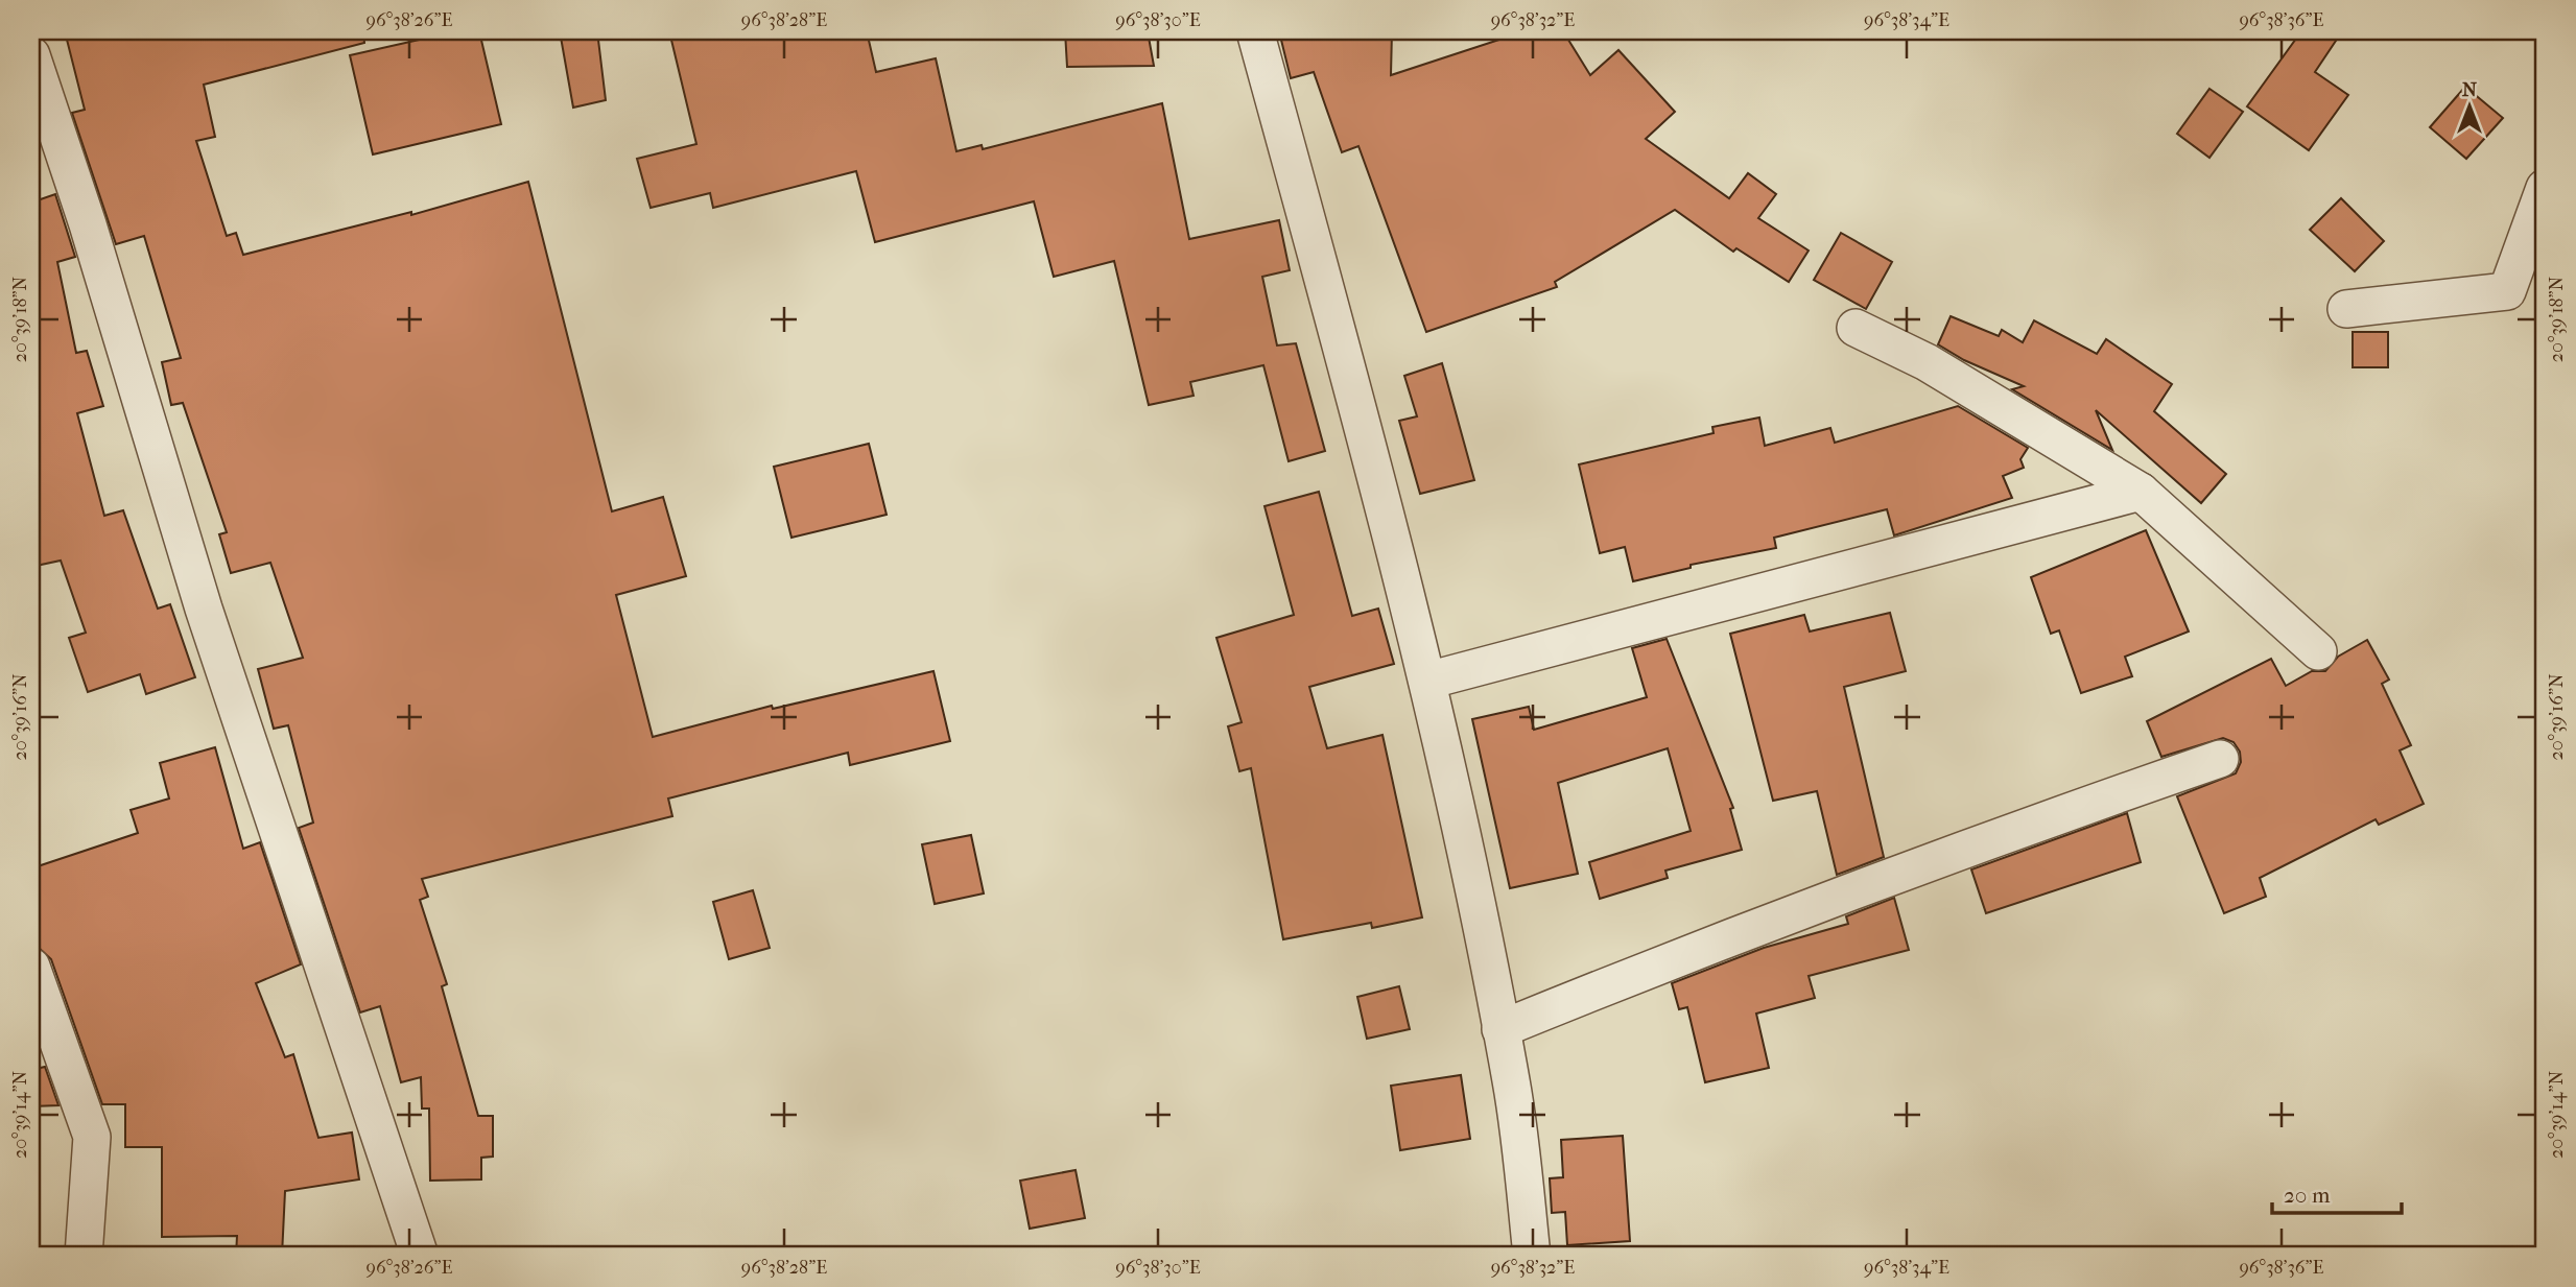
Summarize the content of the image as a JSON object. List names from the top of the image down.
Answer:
{
  "scale_bar": "20 m",
  "north": "top",
  "coordinates": [
    "96°38'26\"E",
    "96°38'28\"E",
    "96°38'30\"E",
    "96°38'32\"E",
    "96°38'34\"E",
    "96°38'36\"E",
    "20°39'18\"N",
    "20°39'16\"N",
    "20°39'14\"N"
  ]
}
